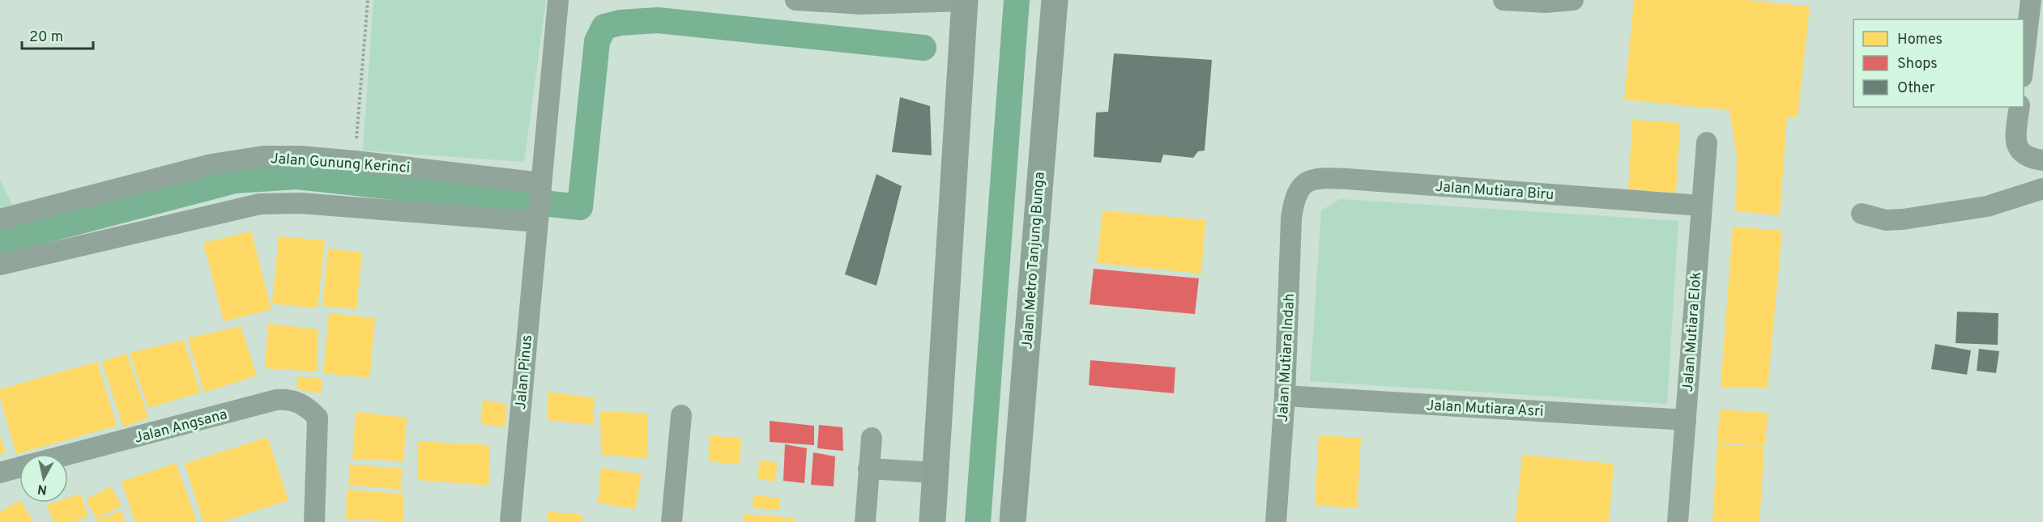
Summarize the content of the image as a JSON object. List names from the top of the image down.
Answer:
{
  "streets": {
    "main road": ["Jalan Metro Tanjung Bunga"],
    "street": [
      "Jalan Gunung Kerinci",
      "Jalan Mutiara Biru",
      "Jalan Mutiara Elok",
      "Jalan Mutiara Indah",
      "Jalan Pinus",
      "Jalan Mutiara Asri",
      "Jalan Angsana"
    ]
  },
  "crossings": [
    ["Jalan Gunung Kerinci", "Jalan Pinus"],
    ["Jalan Mutiara Biru", "Jalan Mutiara Elok"],
    ["Jalan Mutiara Biru", "Jalan Mutiara Indah"],
    ["Jalan Mutiara Elok", "Jalan Mutiara Asri"],
    ["Jalan Mutiara Indah", "Jalan Mutiara Asri"]
  ],
  "legend": ["Homes", "Shops", "Other"],
  "scale_bar": "20 m",
  "north": "bottom"
}
